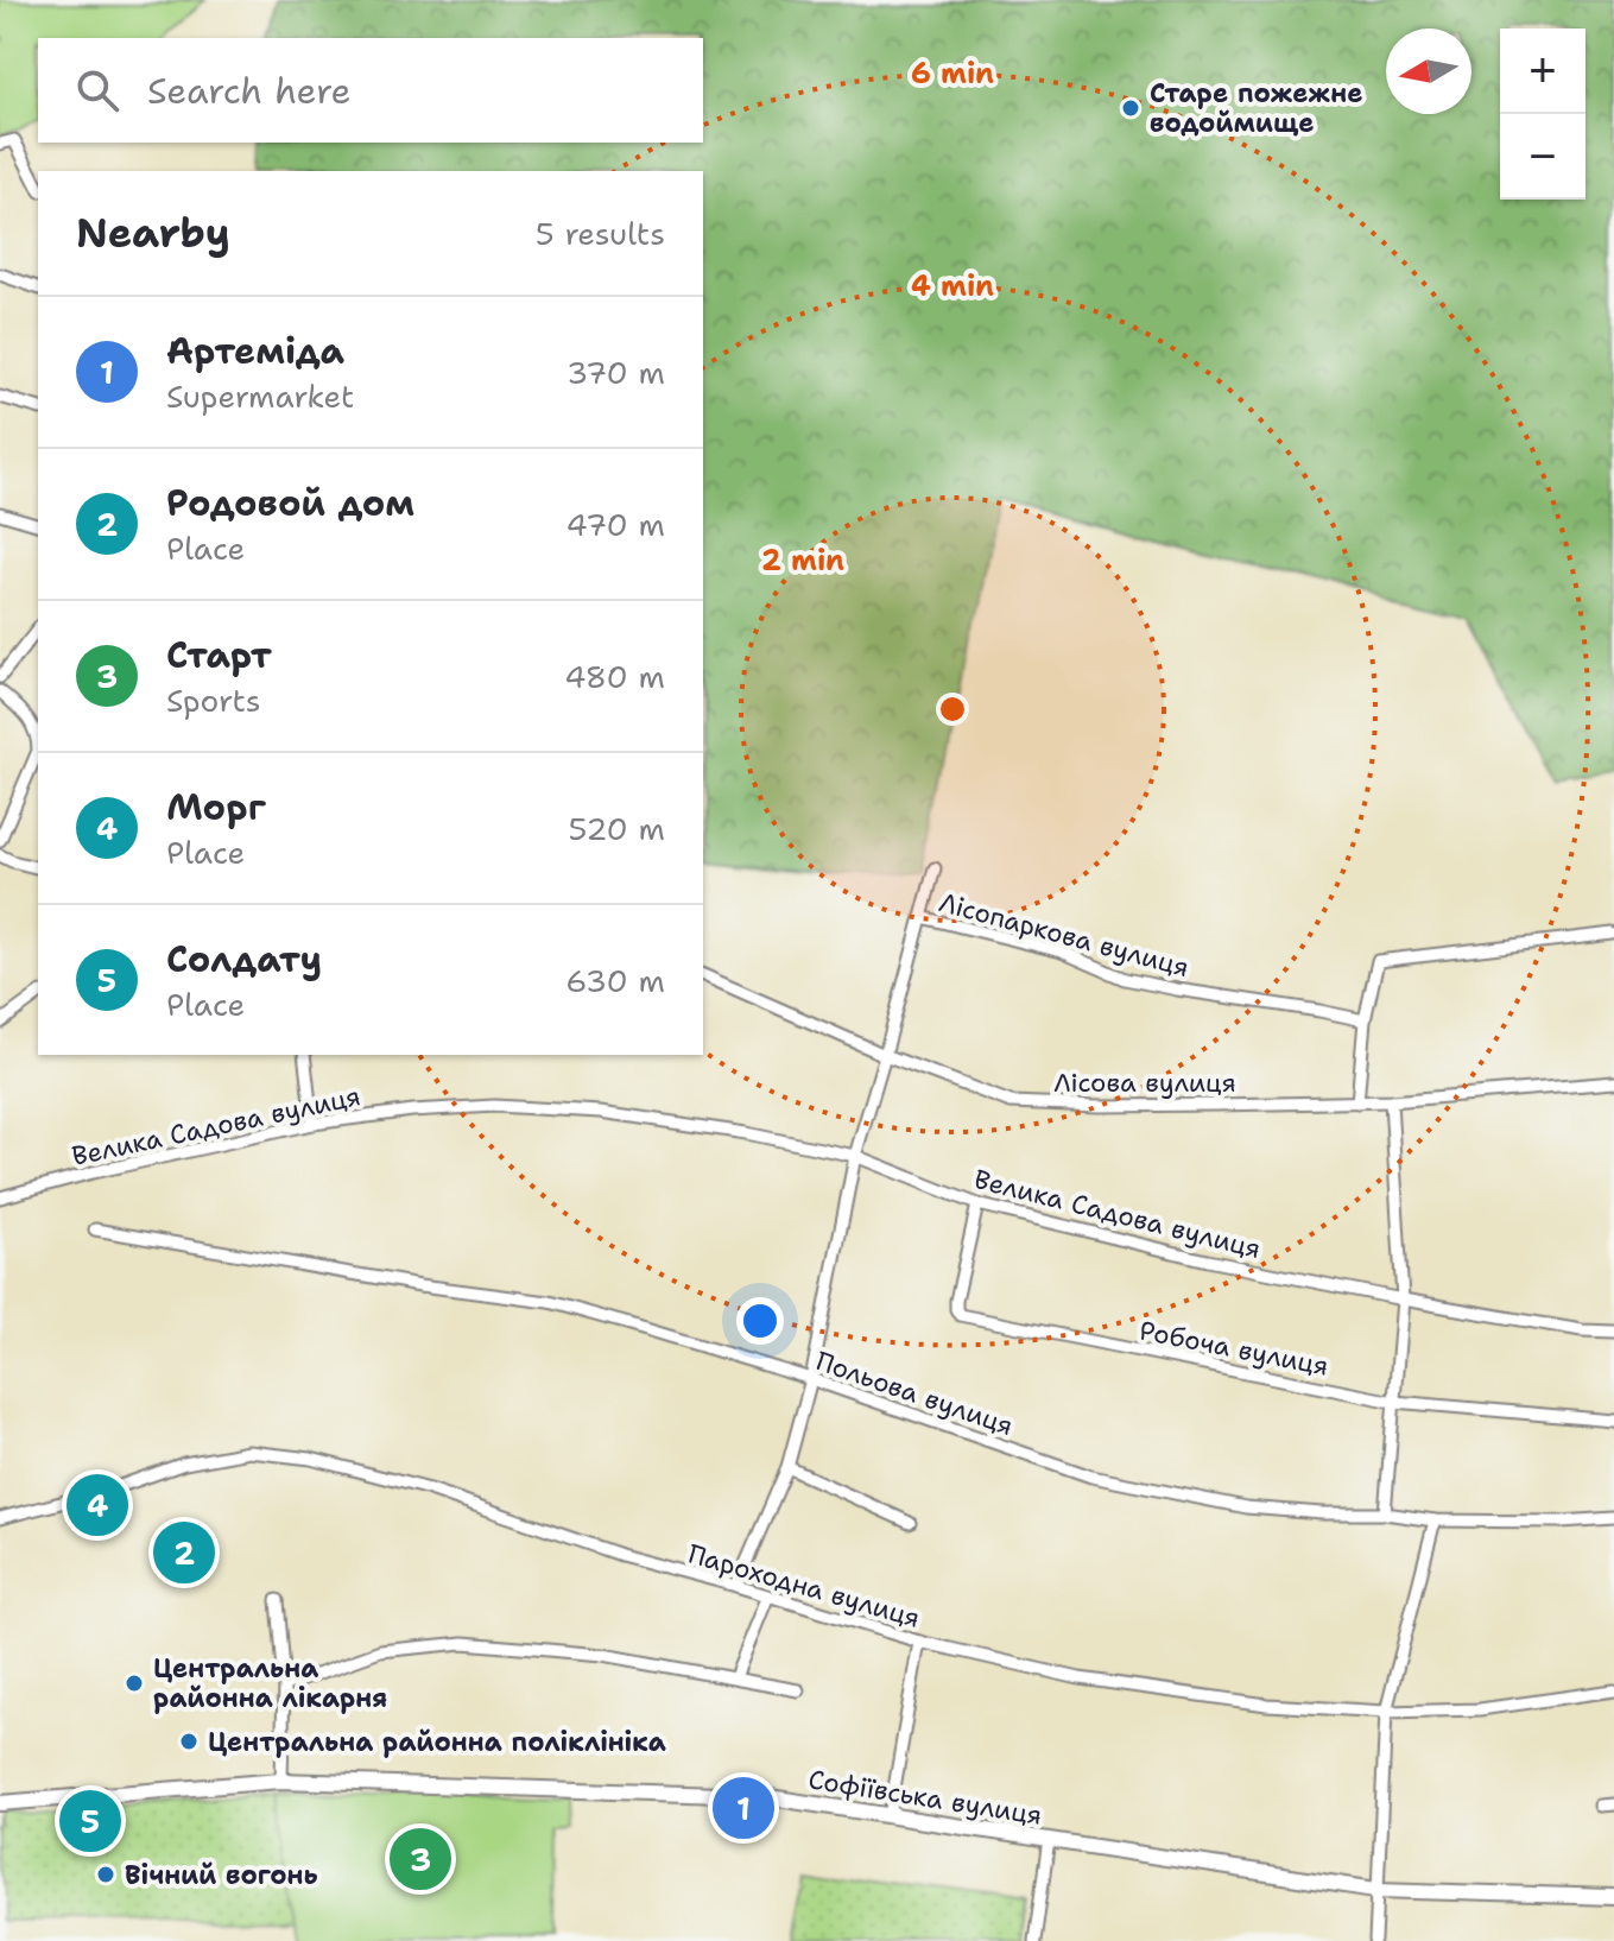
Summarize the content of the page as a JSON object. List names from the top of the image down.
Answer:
{
  "streets": {
    "street": [
      "Лісопаркова вулиця",
      "Лісова вулиця",
      "Велика Садова вулиця",
      "Робоча вулиця",
      "Польова вулиця",
      "Пароходна вулиця",
      "Софіївська вулиця"
    ]
  },
  "crossings": [
    ["Велика Садова вулиця", "Робоча вулиця"]
  ],
  "places": [
    "Старе пожежне водоймище",
    "Центральна районна лікарня",
    "Центральна районна поліклініка",
    "Вічний вогонь"
  ],
  "north": "left",
  "page": {
    "map_buttons": ["+", "−"],
    "search": "Search here",
    "heading": ["Nearby", "5 results"],
    "list": [
      {
        "mark": "1",
        "name": "Артеміда",
        "note": "Supermarket",
        "value": "370 m"
      },
      {
        "mark": "2",
        "name": "Родовой дом",
        "note": "Place",
        "value": "470 m"
      },
      {
        "mark": "3",
        "name": "Старт",
        "note": "Sports",
        "value": "480 m"
      },
      {
        "mark": "4",
        "name": "Морг",
        "note": "Place",
        "value": "520 m"
      },
      {
        "mark": "5",
        "name": "Солдату",
        "note": "Place",
        "value": "630 m"
      }
    ],
    "pins": [
      "4",
      "2",
      "1",
      "5",
      "3"
    ]
  },
  "rings": ["6 min", "4 min", "2 min"]
}
